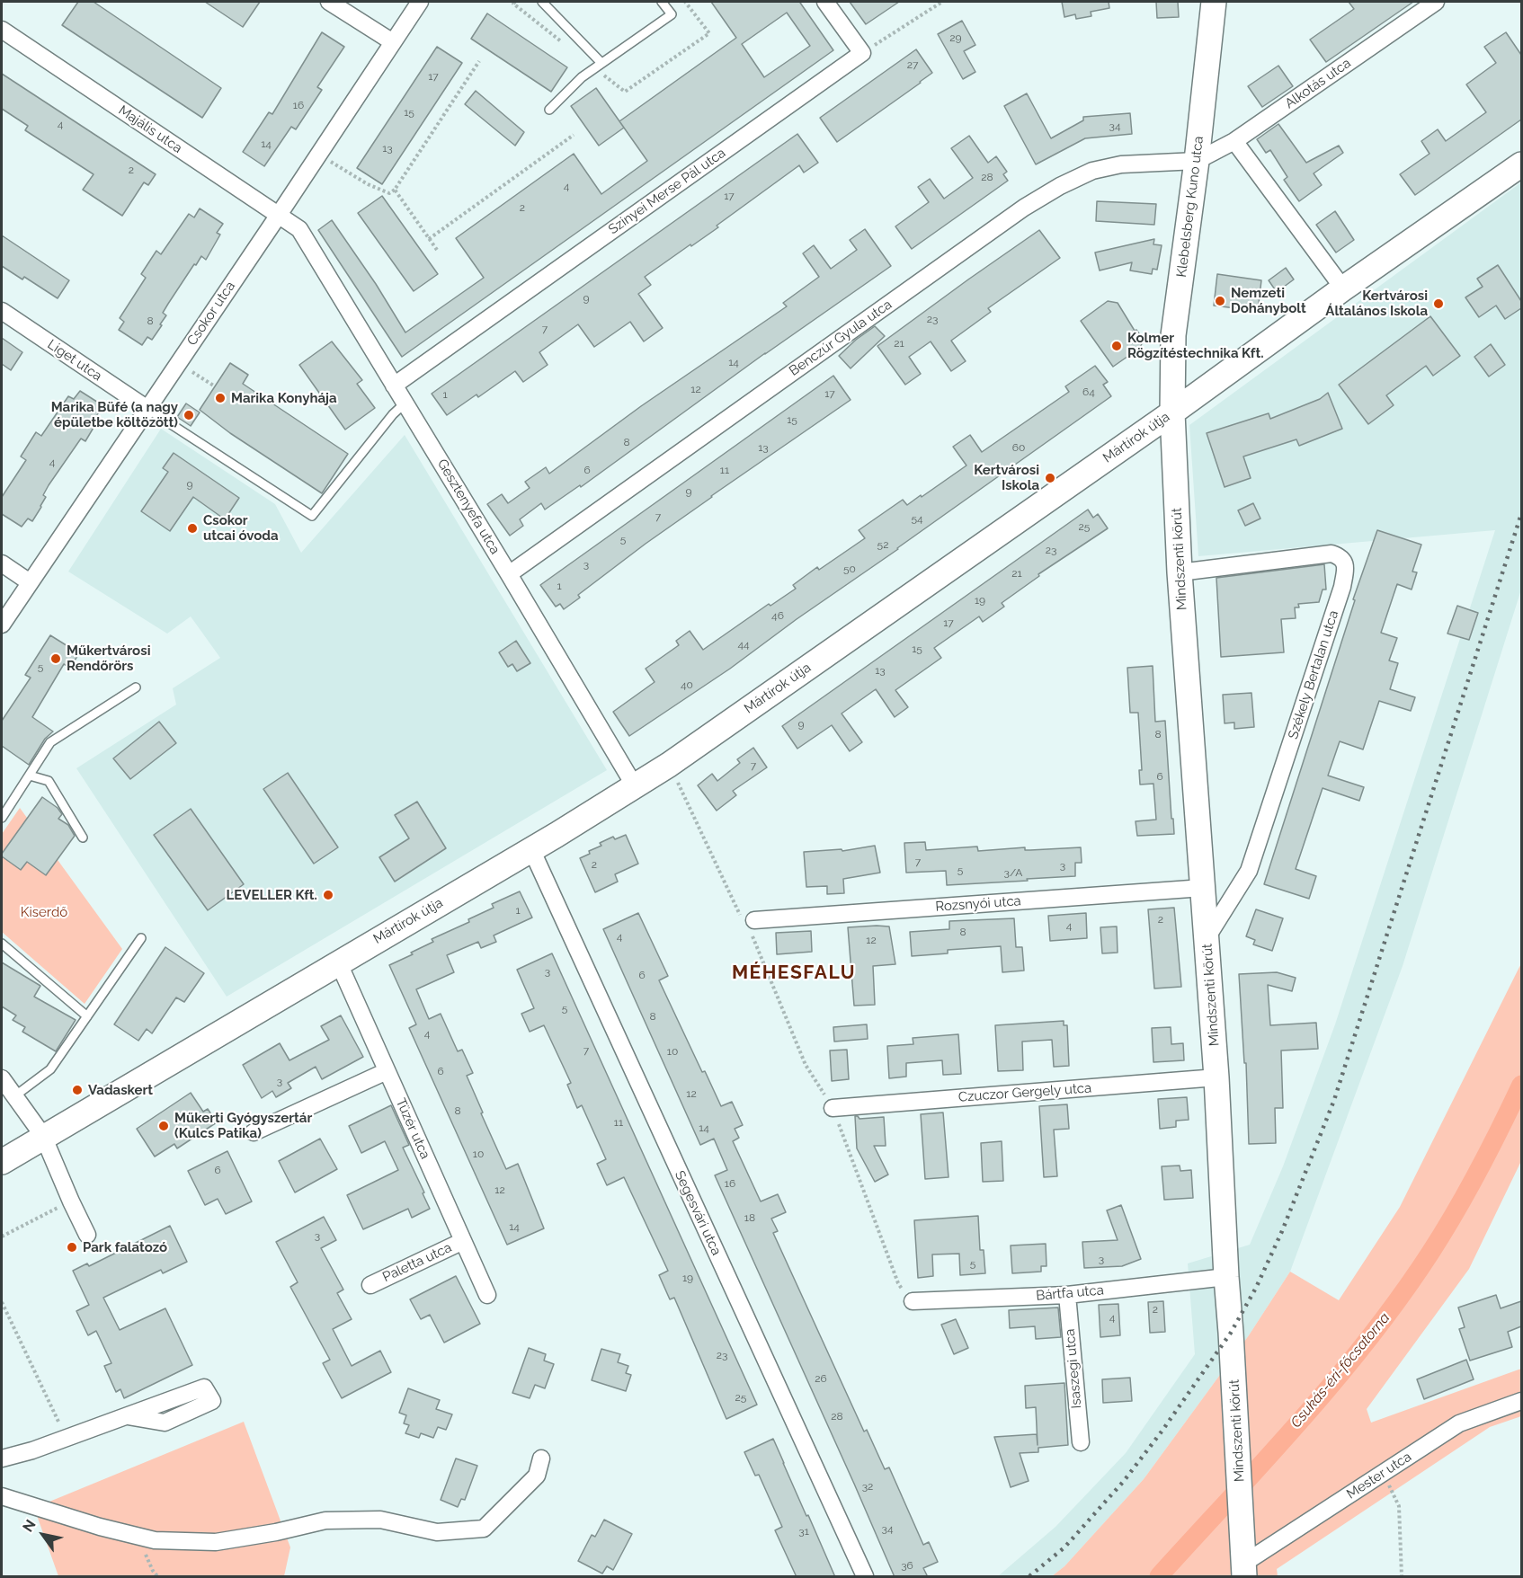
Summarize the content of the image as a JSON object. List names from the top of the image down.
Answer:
{
  "streets": {
    "street": [
      "Alkotás utca",
      "Majális utca",
      "Szinyei Merse Pál utca",
      "Klebelsberg Kuno utca",
      "Csokor utca",
      "Benczúr Gyula utca",
      "Liget utca",
      "Mártírok útja",
      "Gesztenyefa utca",
      "Mindszenti körút",
      "Székely Bertalan utca",
      "Rozsnyói utca",
      "Czuczor Gergely utca",
      "Tüzér utca",
      "Segesvári utca",
      "Paletta utca",
      "Bártfa utca",
      "Isaszegi utca",
      "Mester utca"
    ]
  },
  "crossings": [
    ["Alkotás utca", "Klebelsberg Kuno utca"],
    ["Alkotás utca", "Benczúr Gyula utca"],
    ["Majális utca", "Csokor utca"],
    ["Majális utca", "Gesztenyefa utca"],
    ["Szinyei Merse Pál utca", "Gesztenyefa utca"],
    ["Klebelsberg Kuno utca", "Benczúr Gyula utca"],
    ["Klebelsberg Kuno utca", "Mártírok útja"],
    ["Klebelsberg Kuno utca", "Mindszenti körút"],
    ["Csokor utca", "Liget utca"],
    ["Benczúr Gyula utca", "Gesztenyefa utca"],
    ["Mártírok útja", "Gesztenyefa utca"],
    ["Mártírok útja", "Mindszenti körút"],
    ["Mártírok útja", "Tüzér utca"],
    ["Mártírok útja", "Segesvári utca"],
    ["Mindszenti körút", "Székely Bertalan utca"],
    ["Mindszenti körút", "Rozsnyói utca"],
    ["Mindszenti körút", "Czuczor Gergely utca"],
    ["Mindszenti körút", "Bártfa utca"],
    ["Mindszenti körút", "Mester utca"],
    ["Tüzér utca", "Paletta utca"],
    ["Bártfa utca", "Isaszegi utca"]
  ],
  "districts": ["MÉHESFALU"],
  "water": ["Csukás-éri-főcsatorna"],
  "parks": ["Kiserdő"],
  "places": [
    "Nemzeti Dohánybolt",
    "Kertvárosi Általános Iskola",
    "Kolmer Rögzítéstechnika Kft.",
    "Marika Konyhája",
    "Marika Büfé (a nagy épületbe költözött)",
    "Kertvárosi Iskola",
    "Csokor utcai óvoda",
    "Műkertvárosi Rendőrörs",
    "LEVELLER Kft.",
    "Vadaskert",
    "Műkerti Gyógyszertár (Kulcs Patika)",
    "Park falatozó"
  ],
  "house_numbers": [
    "29",
    "27",
    "17",
    "16",
    "15",
    "4",
    "34",
    "14",
    "13",
    "2",
    "28",
    "4",
    "17",
    "2",
    "9",
    "23",
    "8",
    "7",
    "21",
    "14",
    "12",
    "64",
    "17",
    "1",
    "15",
    "8",
    "13",
    "60",
    "4",
    "6",
    "11",
    "9",
    "9",
    "7",
    "54",
    "25",
    "5",
    "52",
    "23",
    "3",
    "50",
    "21",
    "1",
    "19",
    "46",
    "17",
    "44",
    "15",
    "5",
    "13",
    "40",
    "9",
    "8",
    "7",
    "6",
    "7",
    "2",
    "3",
    "5",
    "3/A",
    "1",
    "2",
    "4",
    "8",
    "4",
    "12",
    "3",
    "6",
    "5",
    "8",
    "4",
    "7",
    "10",
    "6",
    "3",
    "12",
    "8",
    "11",
    "14",
    "10",
    "6",
    "16",
    "12",
    "18",
    "14",
    "3",
    "3",
    "5",
    "19",
    "2",
    "4",
    "23",
    "26",
    "25",
    "28",
    "32",
    "34",
    "31",
    "36"
  ],
  "north": "top left"
}
